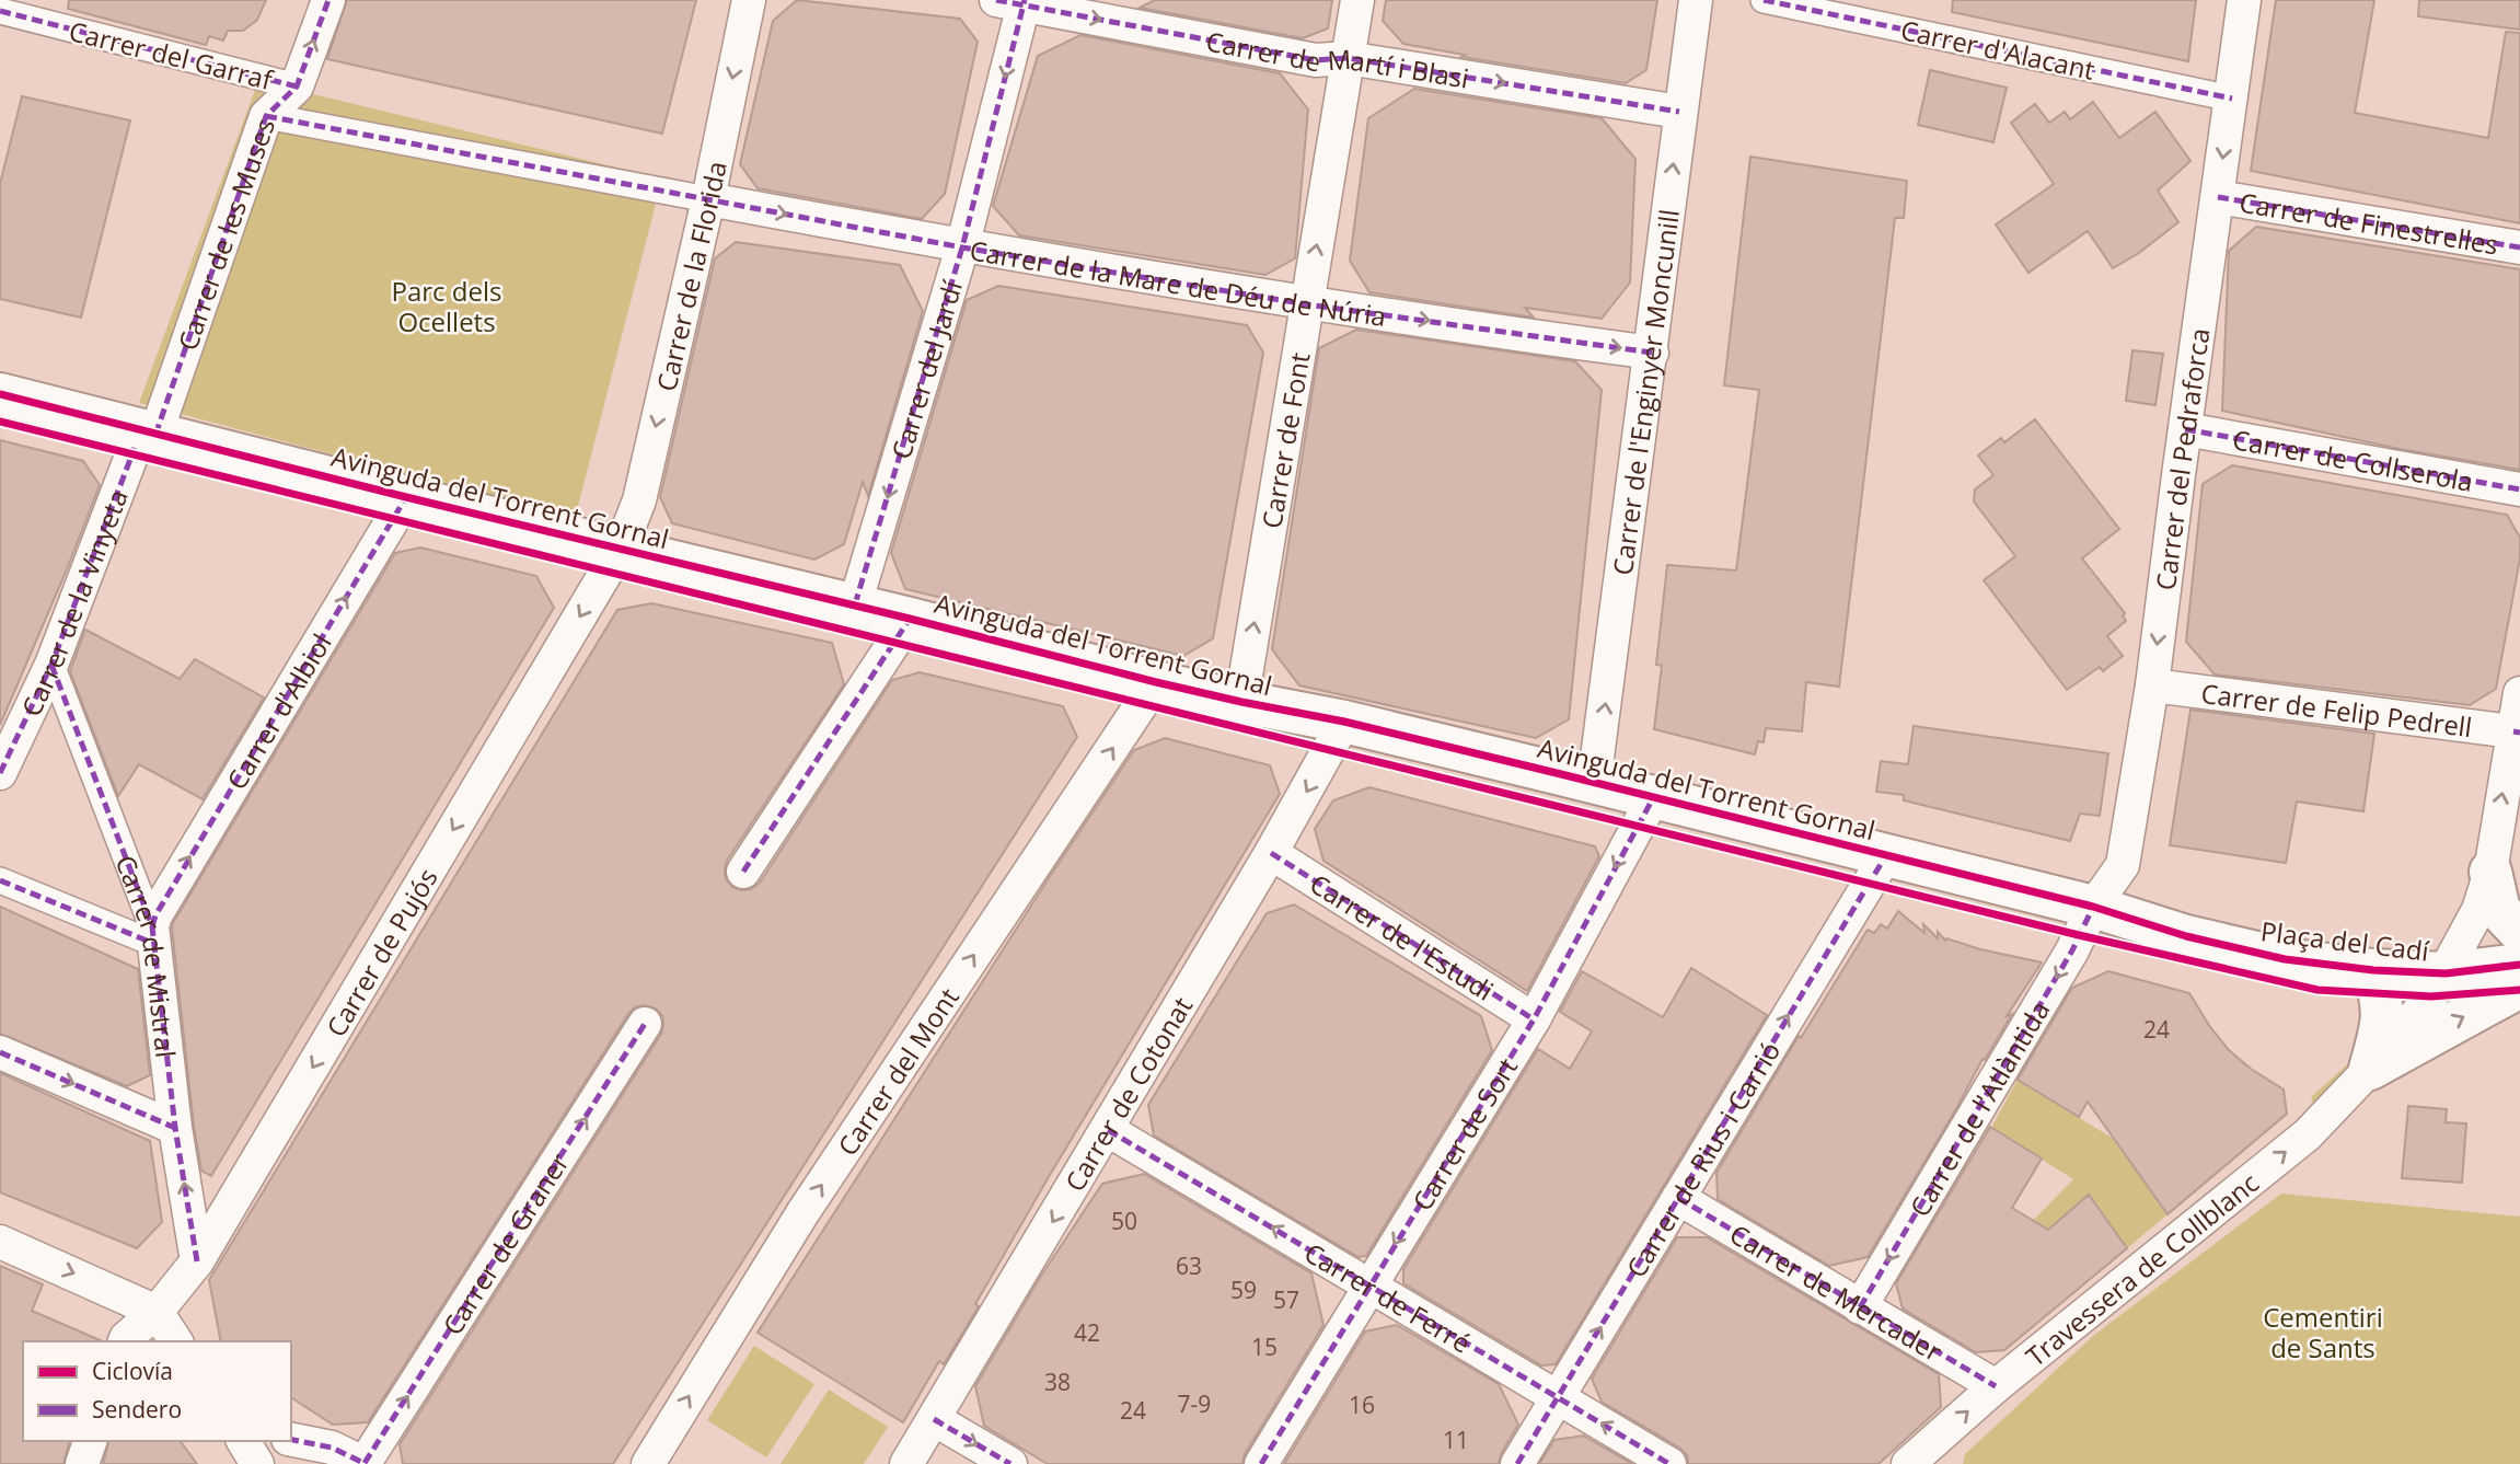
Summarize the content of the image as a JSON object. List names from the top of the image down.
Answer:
{
  "streets": {
    "street": [
      "Carrer d'Alacant",
      "Carrer del Garraf",
      "Carrer de Martí i Blasi",
      "Carrer de Finestrelles",
      "Carrer de les Muses",
      "Carrer de la Florida",
      "Carrer de la Mare de Déu de Núria",
      "Carrer del Jardí",
      "Carrer de l'Enginyer Moncunill",
      "Carrer de Font",
      "Carrer del Pedraforca",
      "Carrer de Collserola",
      "Avinguda del Torrent Gornal",
      "Carrer de la Vinyeta",
      "Carrer de Felip Pedrell",
      "Carrer d'Albiol",
      "Carrer de l'Estudi",
      "Plaça del Cadí",
      "Carrer de Pujós",
      "Carrer de Mistral",
      "Carrer del Mont",
      "Carrer de Cotonat",
      "Carrer de l'Atlàntida",
      "Carrer de Sort",
      "Carrer de Rius i Carrió",
      "Carrer de Graner",
      "Travessera de Collblanc",
      "Carrer de Mercader",
      "Carrer de Ferré"
    ]
  },
  "crossings": [
    ["Carrer d'Alacant", "Carrer del Pedraforca"],
    ["Carrer del Garraf", "Carrer de les Muses"],
    ["Carrer de Martí i Blasi", "Carrer del Jardí"],
    ["Carrer de Martí i Blasi", "Carrer de l'Enginyer Moncunill"],
    ["Carrer de Martí i Blasi", "Carrer de Font"],
    ["Carrer de Finestrelles", "Carrer del Pedraforca"],
    ["Carrer de les Muses", "Avinguda del Torrent Gornal"],
    ["Carrer de les Muses", "Carrer de la Vinyeta"],
    ["Carrer de la Florida", "Carrer de la Mare de Déu de Núria"],
    ["Carrer de la Florida", "Avinguda del Torrent Gornal"],
    ["Carrer de la Florida", "Carrer de Pujós"],
    ["Carrer de la Mare de Déu de Núria", "Carrer del Jardí"],
    ["Carrer de la Mare de Déu de Núria", "Carrer de l'Enginyer Moncunill"],
    ["Carrer de la Mare de Déu de Núria", "Carrer de Font"],
    ["Carrer del Jardí", "Avinguda del Torrent Gornal"],
    ["Carrer de l'Enginyer Moncunill", "Avinguda del Torrent Gornal"],
    ["Carrer de Font", "Avinguda del Torrent Gornal"],
    ["Carrer del Pedraforca", "Carrer de Collserola"],
    ["Carrer del Pedraforca", "Avinguda del Torrent Gornal"],
    ["Carrer del Pedraforca", "Carrer de Felip Pedrell"],
    ["Carrer del Pedraforca", "Carrer de l'Atlàntida"],
    ["Avinguda del Torrent Gornal", "Carrer de la Vinyeta"],
    ["Avinguda del Torrent Gornal", "Carrer d'Albiol"],
    ["Avinguda del Torrent Gornal", "Plaça del Cadí"],
    ["Avinguda del Torrent Gornal", "Carrer de Pujós"],
    ["Avinguda del Torrent Gornal", "Carrer del Mont"],
    ["Avinguda del Torrent Gornal", "Carrer de Cotonat"],
    ["Avinguda del Torrent Gornal", "Carrer de l'Atlàntida"],
    ["Avinguda del Torrent Gornal", "Carrer de Sort"],
    ["Avinguda del Torrent Gornal", "Carrer de Rius i Carrió"],
    ["Carrer de la Vinyeta", "Carrer de Mistral"],
    ["Carrer d'Albiol", "Carrer de Mistral"],
    ["Carrer de l'Estudi", "Carrer de Cotonat"],
    ["Carrer de l'Estudi", "Carrer de Sort"],
    ["Plaça del Cadí", "Travessera de Collblanc"],
    ["Carrer de Pujós", "Carrer de Mistral"],
    ["Carrer de Cotonat", "Carrer de Ferré"],
    ["Carrer de l'Atlàntida", "Carrer de Mercader"],
    ["Carrer de Sort", "Carrer de Ferré"],
    ["Carrer de Rius i Carrió", "Carrer de Mercader"],
    ["Carrer de Rius i Carrió", "Carrer de Ferré"],
    ["Travessera de Collblanc", "Carrer de Mercader"]
  ],
  "one_way": [
    "Carrer de Martí i Blasi",
    "Carrer de la Florida",
    "Carrer de la Mare de Déu de Núria",
    "Carrer del Jardí",
    "Carrer de l'Enginyer Moncunill",
    "Carrer de Font",
    "Carrer del Pedraforca",
    "Carrer d'Albiol",
    "Carrer de Pujós",
    "Carrer de Cotonat",
    "Carrer de l'Atlàntida",
    "Carrer de Sort",
    "Carrer de Rius i Carrió",
    "Carrer de Graner",
    "Travessera de Collblanc",
    "Carrer de Ferré"
  ],
  "parks": ["Parc dels Ocellets", "Cementiri de Sants"],
  "house_numbers": [
    "24",
    "50",
    "63",
    "59",
    "57",
    "42",
    "15",
    "38",
    "7-9",
    "16",
    "24",
    "11"
  ],
  "legend": ["Ciclovía", "Sendero"]
}
